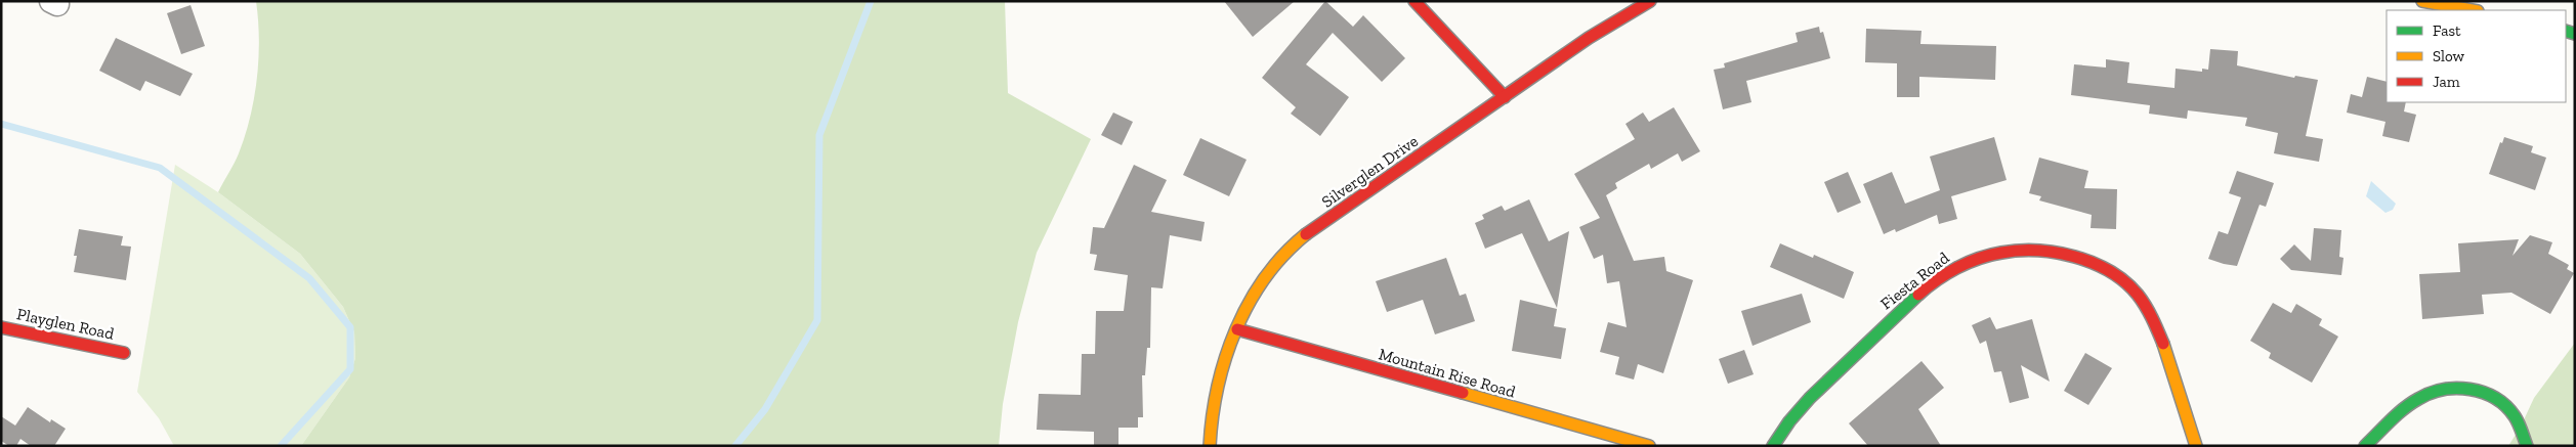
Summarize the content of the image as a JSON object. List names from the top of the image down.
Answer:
{
  "streets": {
    "street": [
      "Silverglen Drive",
      "Fiesta Road",
      "Playglen Road",
      "Mountain Rise Road"
    ]
  },
  "crossings": [
    ["Silverglen Drive", "Mountain Rise Road"]
  ],
  "legend": ["Fast", "Slow", "Jam"]
}
